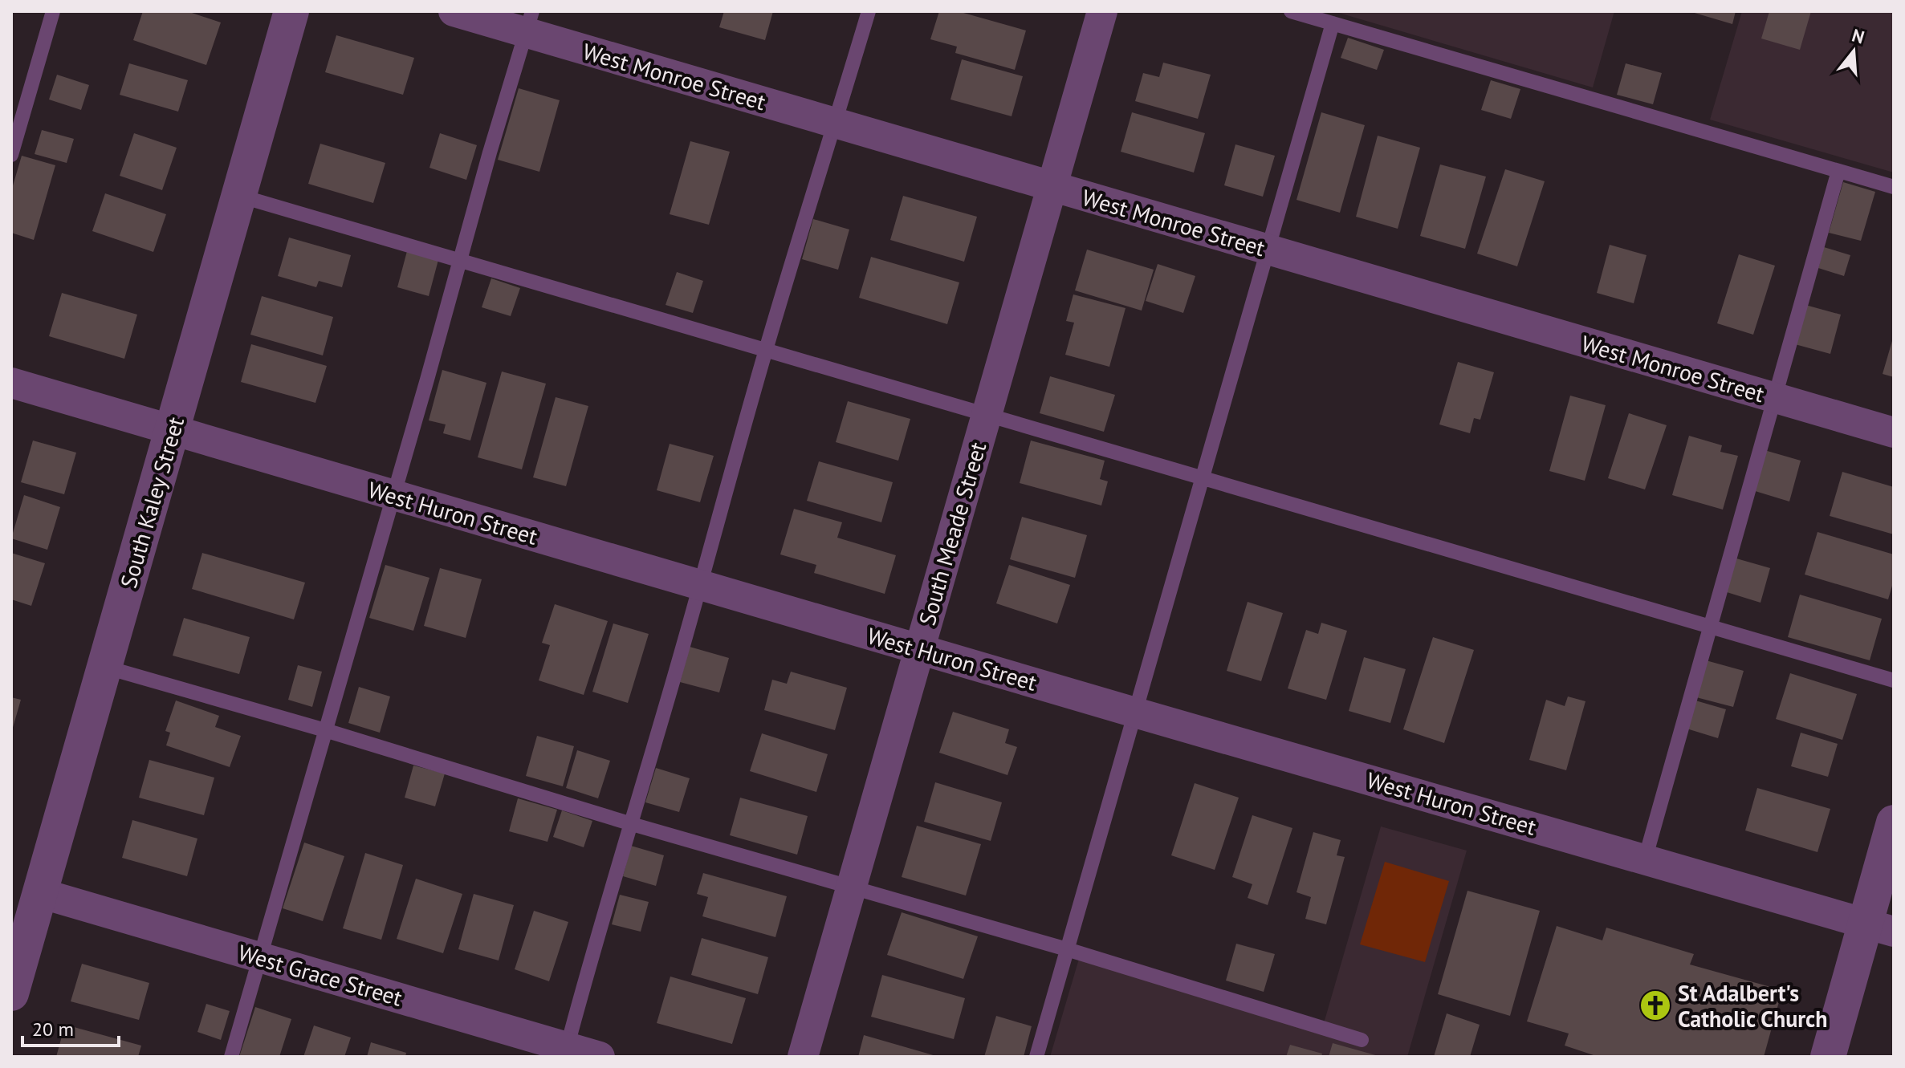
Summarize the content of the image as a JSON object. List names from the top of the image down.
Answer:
{
  "streets": {
    "street": [
      "West Monroe Street",
      "South Kaley Street",
      "West Huron Street",
      "South Meade Street",
      "West Grace Street"
    ]
  },
  "crossings": [
    ["West Monroe Street", "South Meade Street"],
    ["South Kaley Street", "West Huron Street"],
    ["South Kaley Street", "West Grace Street"],
    ["West Huron Street", "South Meade Street"]
  ],
  "places": {
    "church": ["St Adalbert's Catholic Church"]
  },
  "scale_bar": "20 m",
  "north": "top"
}
